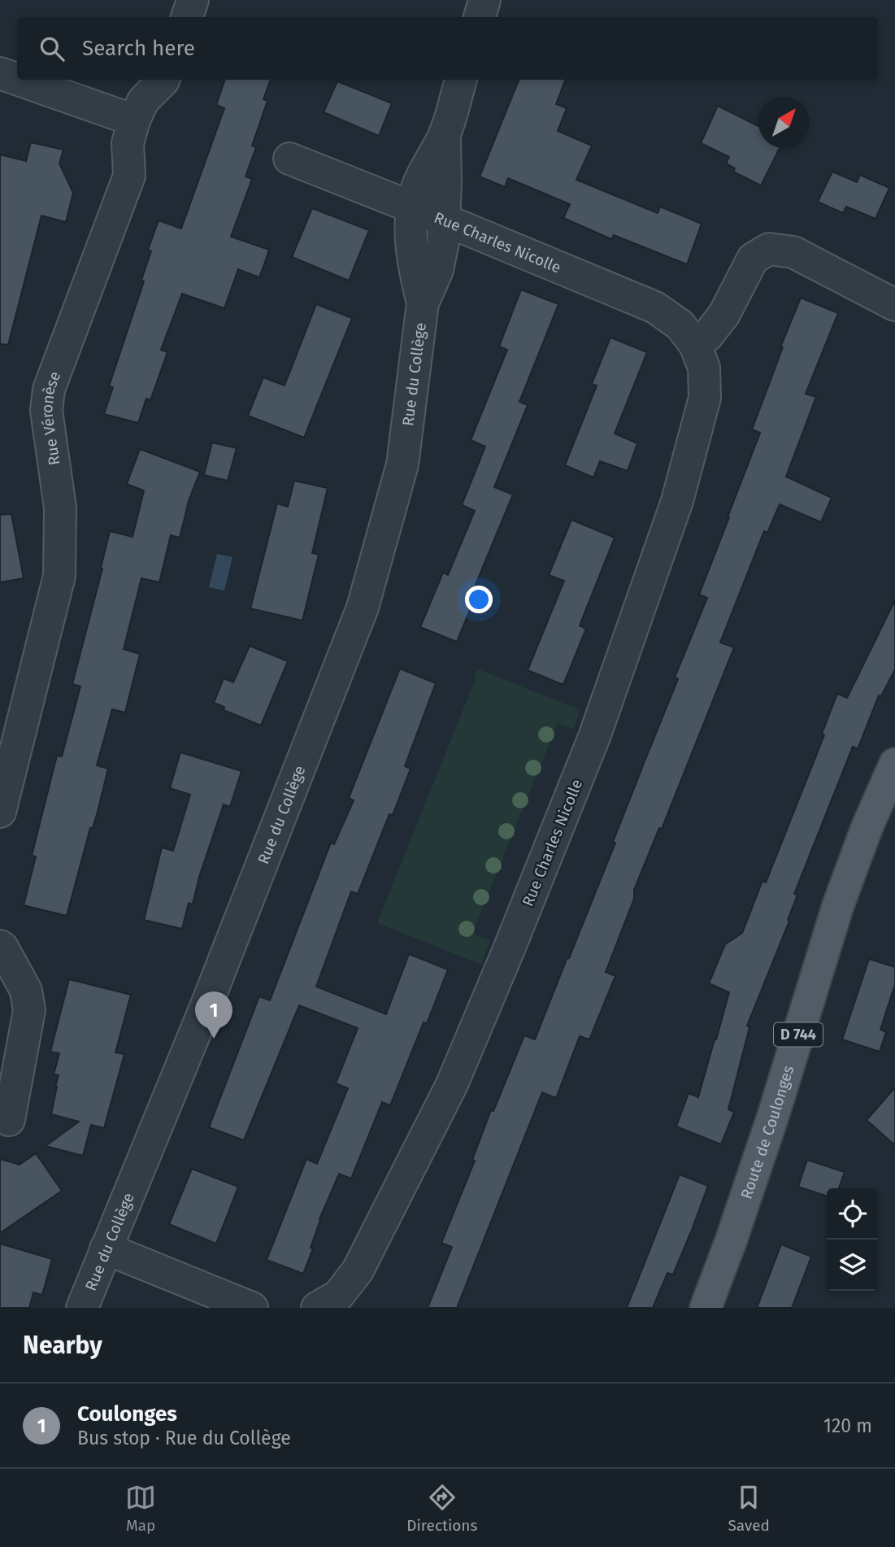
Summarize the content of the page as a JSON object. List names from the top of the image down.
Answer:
{
  "streets": {
    "main road": ["D 744", "Route de Coulonges"],
    "street": ["Rue Charles Nicolle", "Rue du Collège", "Rue Véronèse"]
  },
  "crossings": [
    ["Rue Charles Nicolle", "Rue du Collège"]
  ],
  "north": "top right",
  "page": {
    "search": "Search here",
    "pins": "1",
    "heading": "Nearby",
    "list": [
      {
        "mark": "1",
        "name": "Coulonges",
        "note": "Bus stop · Rue du Collège",
        "value": "120 m"
      }
    ],
    "nav": ["Map", "Directions", "Saved"]
  }
}
